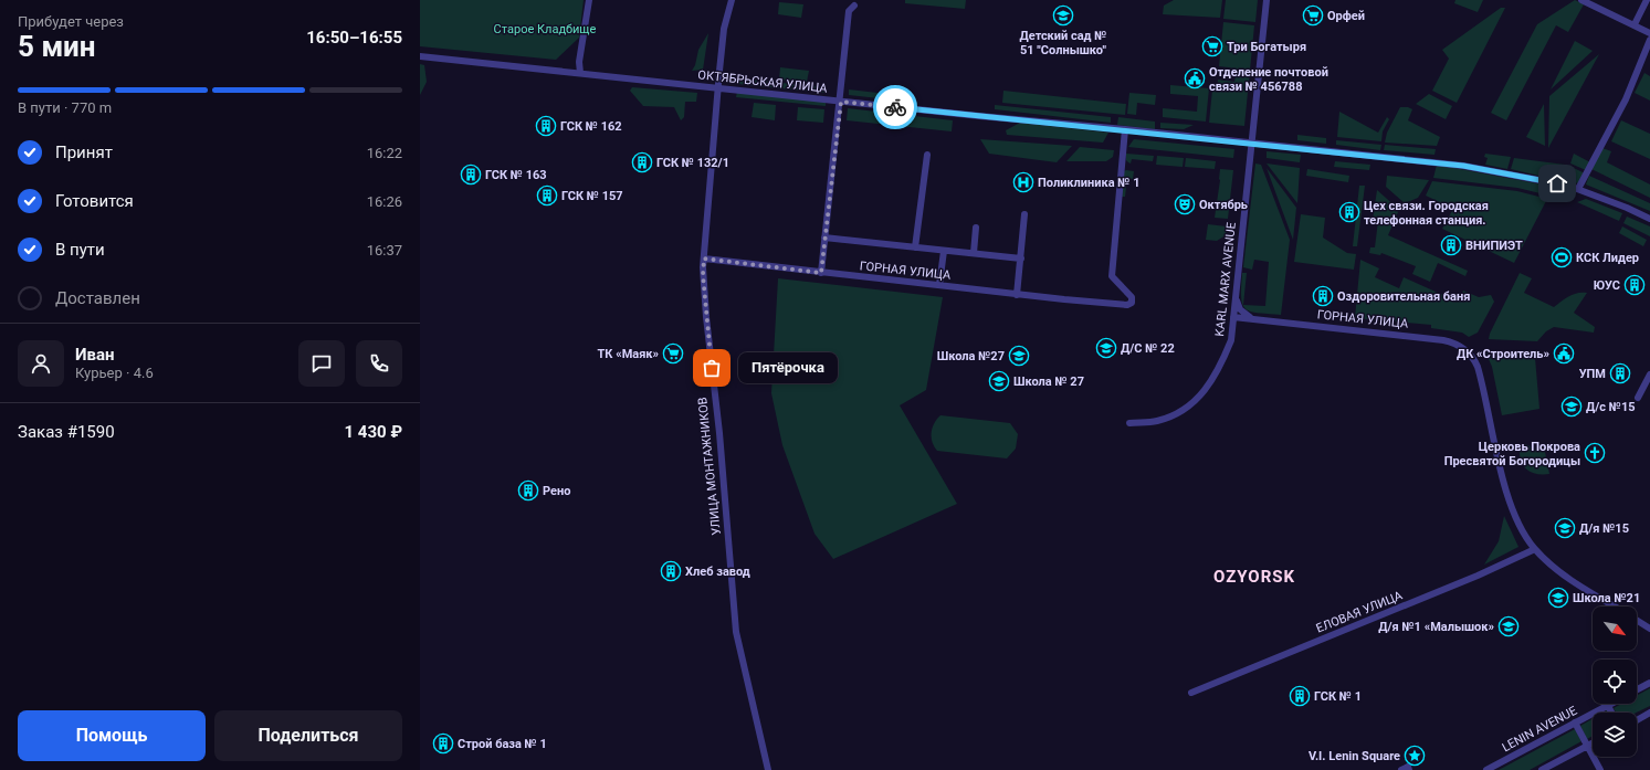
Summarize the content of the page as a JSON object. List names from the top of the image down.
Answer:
{
  "streets": {
    "street": [
      "ОКТЯБРЬСКАЯ УЛИЦА",
      "ГОРНАЯ УЛИЦА",
      "KARL MARX AVENUE",
      "УЛИЦА МОНТАЖНИКОВ",
      "ЕЛОВАЯ УЛИЦА",
      "LENIN AVENUE"
    ]
  },
  "crossings": [
    ["ОКТЯБРЬСКАЯ УЛИЦА", "ГОРНАЯ УЛИЦА"],
    ["ОКТЯБРЬСКАЯ УЛИЦА", "KARL MARX AVENUE"],
    ["ОКТЯБРЬСКАЯ УЛИЦА", "УЛИЦА МОНТАЖНИКОВ"],
    ["ГОРНАЯ УЛИЦА", "KARL MARX AVENUE"],
    ["ГОРНАЯ УЛИЦА", "УЛИЦА МОНТАЖНИКОВ"],
    ["ГОРНАЯ УЛИЦА", "ЕЛОВАЯ УЛИЦА"]
  ],
  "districts": ["OZYORSK"],
  "parks": ["Старое Кладбище"],
  "places": {
    "school or university": [
      "Детский сад № 51 \"Солнышко\"",
      "Д/С № 22",
      "Школа №27",
      "Школа № 27",
      "Д/с №15",
      "Д/я №15",
      "Школа №21",
      "Д/я №1 «Малышок»"
    ],
    "supermarket": ["Орфей", "Три Богатыря", "ТК «Маяк»"],
    "public building": ["Отделение почтовой связи № 456788", "ДК «Строитель»"],
    "building": [
      "ГСК № 162",
      "ГСК № 132/1",
      "ГСК № 163",
      "ГСК № 157",
      "Цех связи. Городская телефонная станция.",
      "ВНИПИЭТ",
      "ЮУС",
      "Оздоровительная баня",
      "УПМ",
      "Рено",
      "Хлеб завод",
      "ГСК № 1",
      "Строй база № 1"
    ],
    "hospital": ["Поликлиника № 1"],
    "theatre": ["Октябрь"],
    "sports": ["КСК Лидер"],
    "other": ["Пятёрочка"],
    "church": ["Церковь Покрова Пресвятой Богородицы"],
    "place": ["V.I. Lenin Square"]
  },
  "north": "bottom right",
  "page": {
    "heading": ["5 мин", "Прибудет через", "16:50–16:55"],
    "panel": [
      "Иван",
      "Курьер · 4.6",
      "Заказ #1590",
      "1 430 ₽"
    ],
    "bar": "В пути · 770 m",
    "list": [
      ["Принят", "16:22"],
      ["Готовится", "16:26"],
      ["В пути", "16:37"],
      "Доставлен"
    ],
    "bubble": "Пятёрочка",
    "buttons": ["Помощь", "Поделиться"]
  }
}
